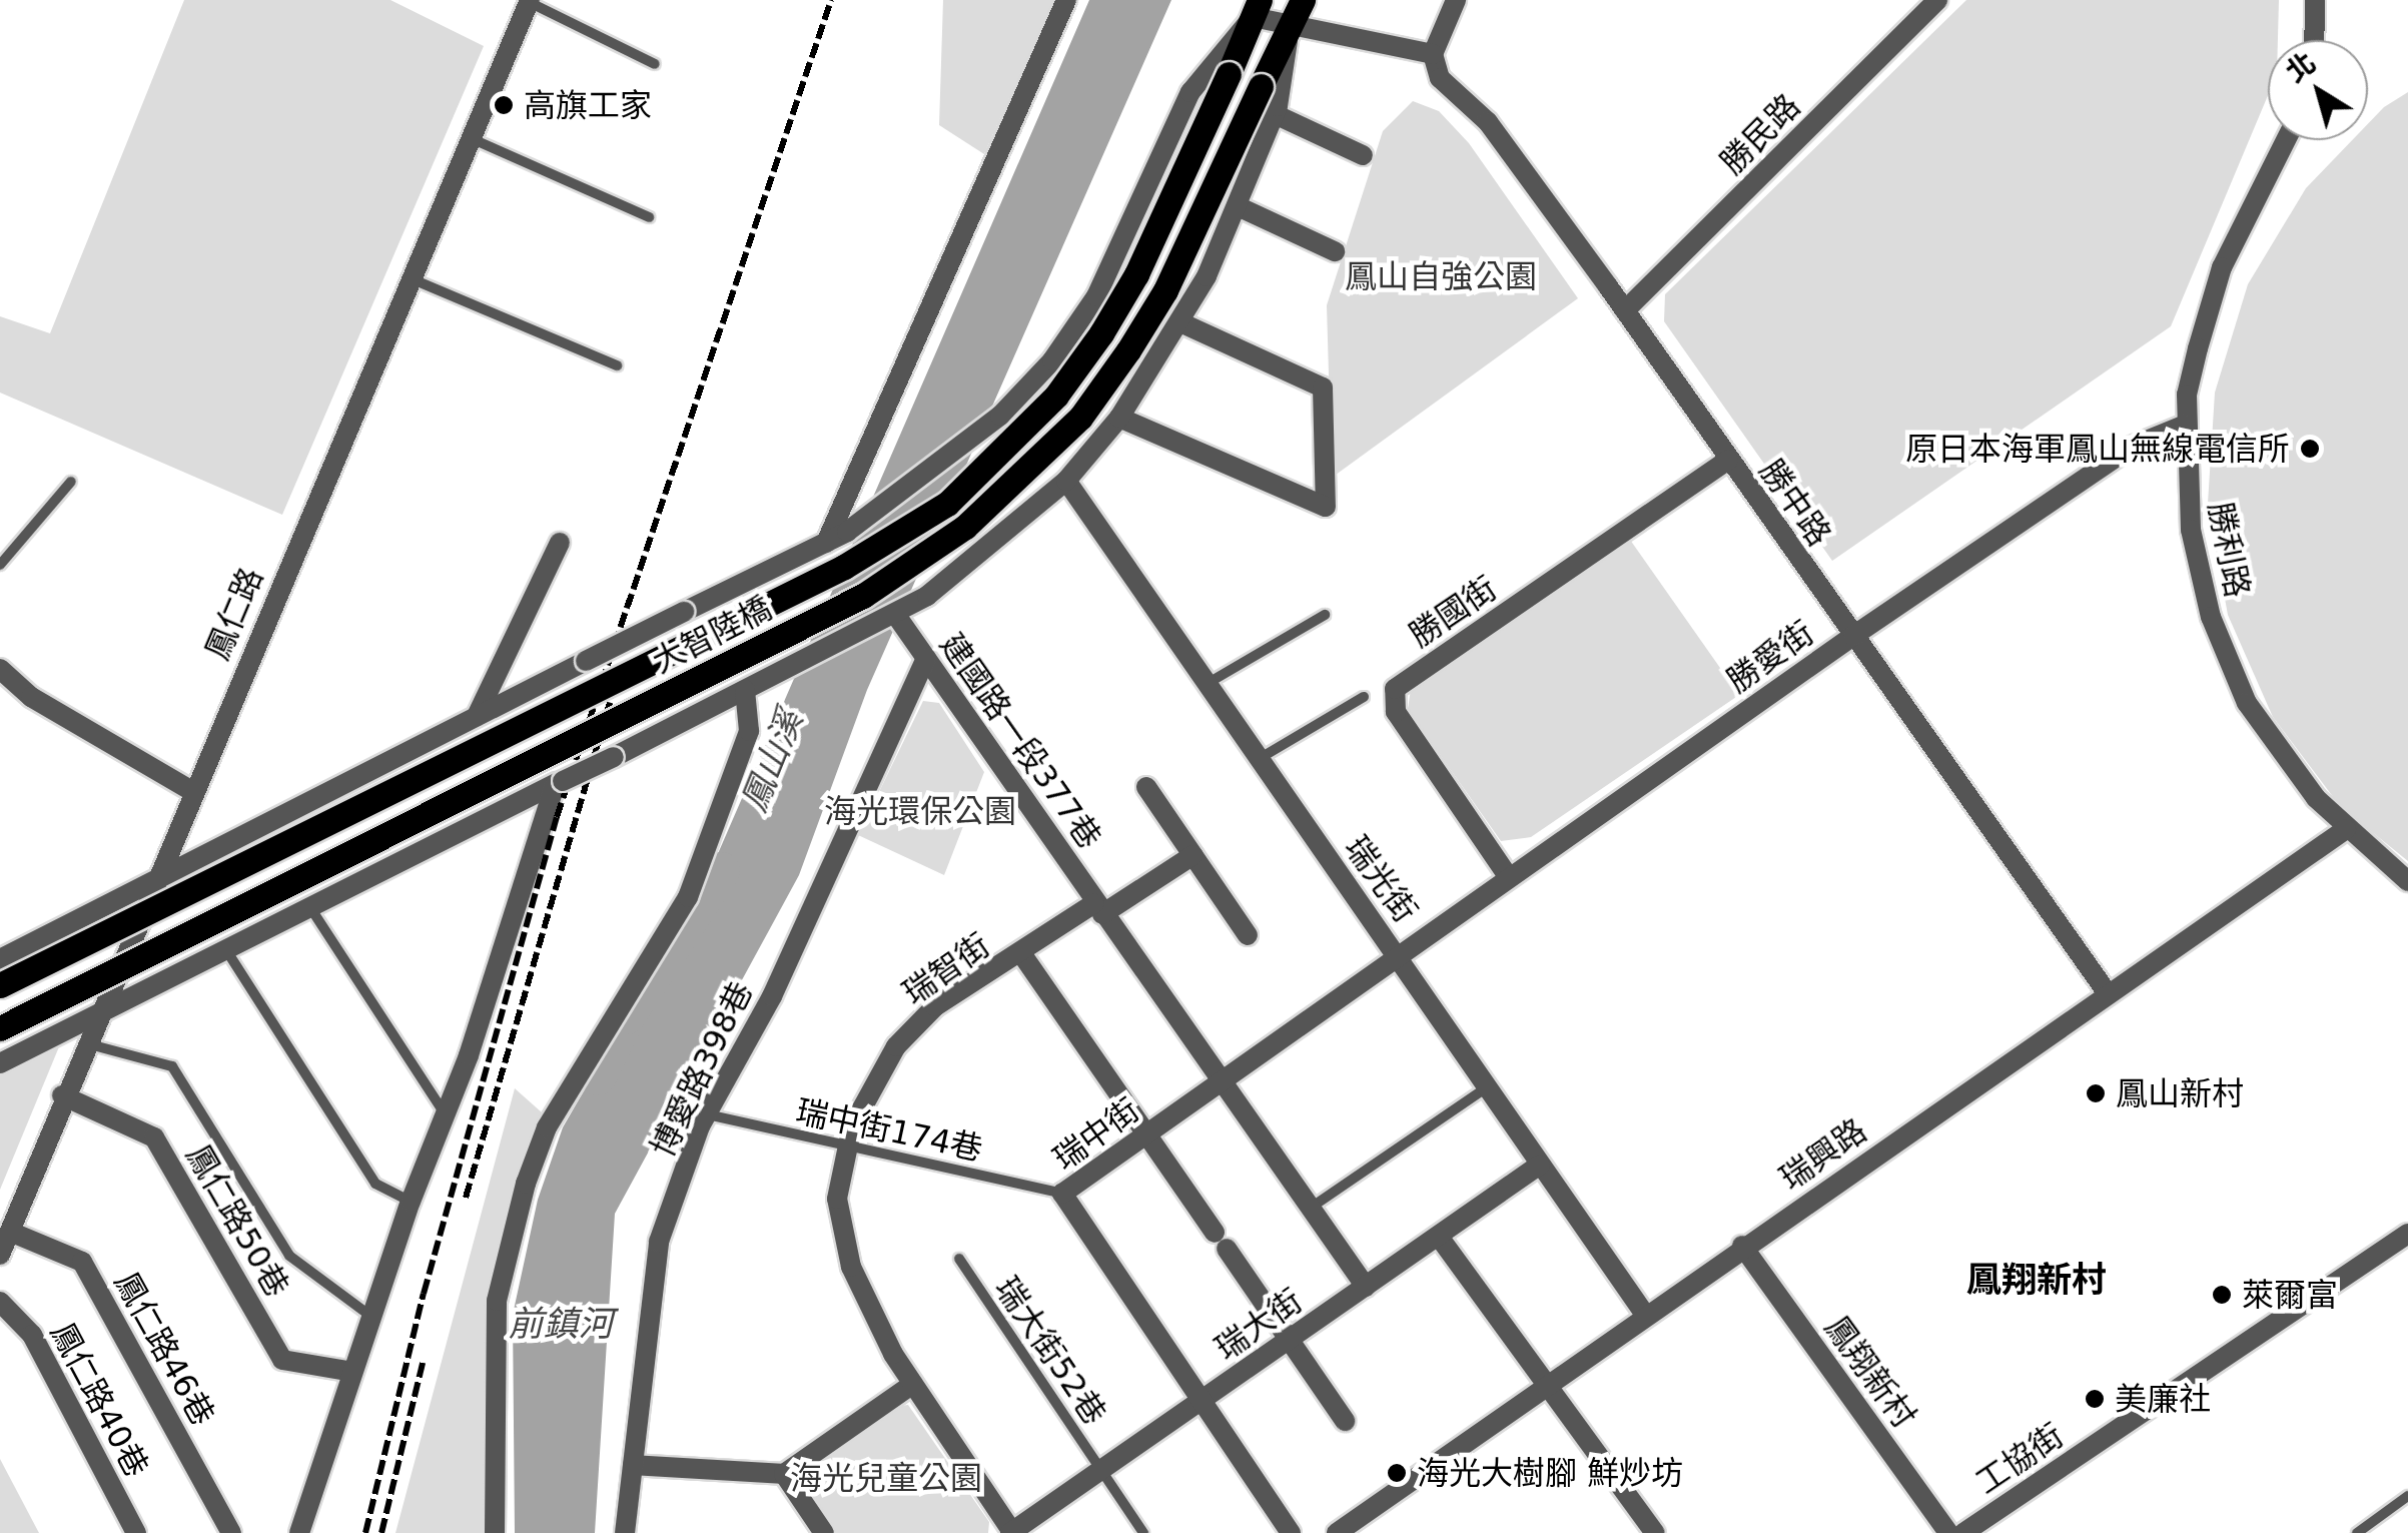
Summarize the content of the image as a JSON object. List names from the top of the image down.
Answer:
{
  "streets": {
    "main road": ["大智陸橋"],
    "street": [
      "勝民路",
      "勝中路",
      "勝利路",
      "勝國街",
      "鳳仁路",
      "勝愛街",
      "建國路一段377巷",
      "瑞光街",
      "瑞智街",
      "博愛路398巷",
      "瑞中街",
      "瑞興路",
      "鳳仁路50巷",
      "瑞大街",
      "鳳仁路46巷",
      "鳳翔新村",
      "鳳仁路40巷",
      "工協街"
    ],
    "lane": ["瑞中街174巷", "瑞大街52巷"]
  },
  "crossings": [
    ["勝民路", "勝中路"],
    ["勝中路", "勝國街"],
    ["勝中路", "勝愛街"],
    ["勝中路", "瑞興路"],
    ["勝利路", "勝愛街"],
    ["勝利路", "瑞興路"],
    ["勝國街", "勝愛街"],
    ["鳳仁路", "鳳仁路50巷"],
    ["鳳仁路", "鳳仁路46巷"],
    ["勝愛街", "瑞光街"],
    ["勝愛街", "瑞中街"],
    ["建國路一段377巷", "瑞智街"],
    ["建國路一段377巷", "博愛路398巷"],
    ["瑞光街", "瑞中街"],
    ["瑞光街", "瑞興路"],
    ["瑞光街", "瑞大街"],
    ["瑞智街", "瑞中街174巷"],
    ["瑞智街", "瑞大街"],
    ["博愛路398巷", "瑞中街174巷"],
    ["瑞中街174巷", "瑞中街"],
    ["瑞中街", "瑞大街"],
    ["瑞興路", "鳳翔新村"],
    ["瑞大街", "瑞大街52巷"]
  ],
  "districts": ["鳳翔新村"],
  "water": ["鳳山溪", "前鎮河"],
  "parks": ["鳳山自強公園", "海光環保公園", "海光兒童公園"],
  "places": [
    "高旗工家",
    "原日本海軍鳳山無線電信所",
    "鳳山新村",
    "萊爾富",
    "美廉社",
    "海光大樹腳 鮮炒坊"
  ],
  "north": "top left"
}
